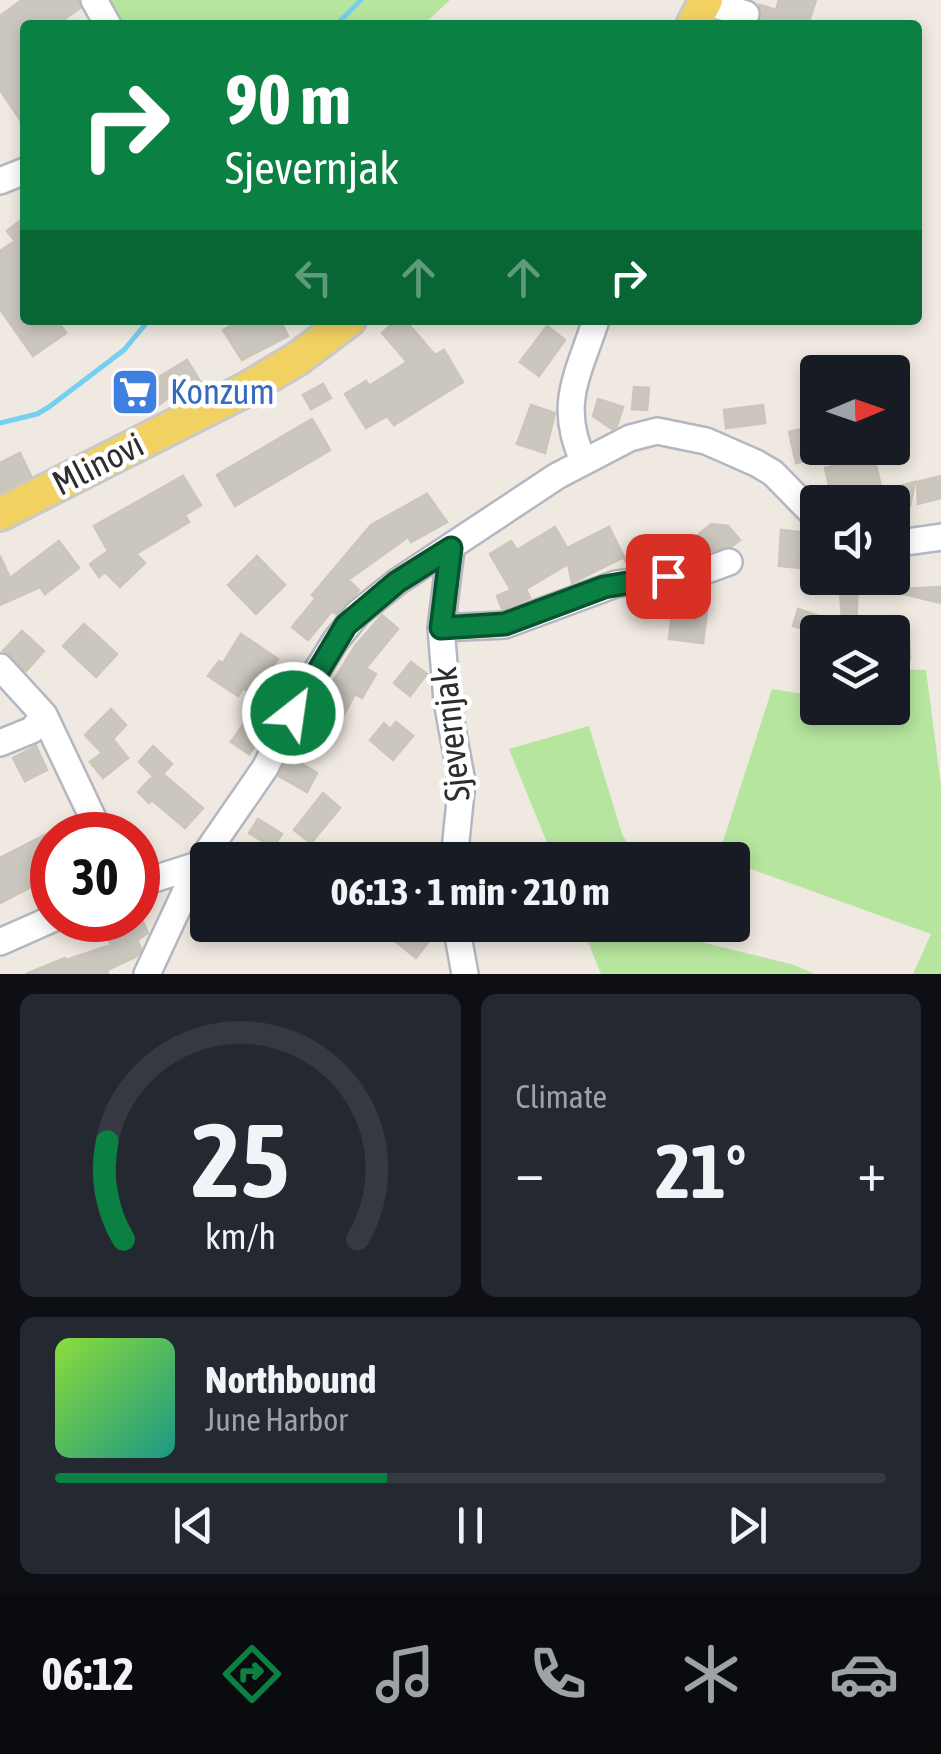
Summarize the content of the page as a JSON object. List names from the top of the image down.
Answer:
{
  "streets": {
    "main road": ["Mlinovi"],
    "street": ["Sjevernjak"]
  },
  "places": {
    "supermarket": ["Konzum"]
  },
  "north": "right",
  "page": {
    "turn": ["90 m", "Sjevernjak"],
    "limit": "30",
    "trip": "06:13 · 1 min · 210 m",
    "tile": "Climate",
    "heat": ["−", "21°", "+"],
    "song": ["Northbound", "June Harbor"],
    "tabs": "06:12",
    "gauge": ["25", "km/h"]
  }
}
